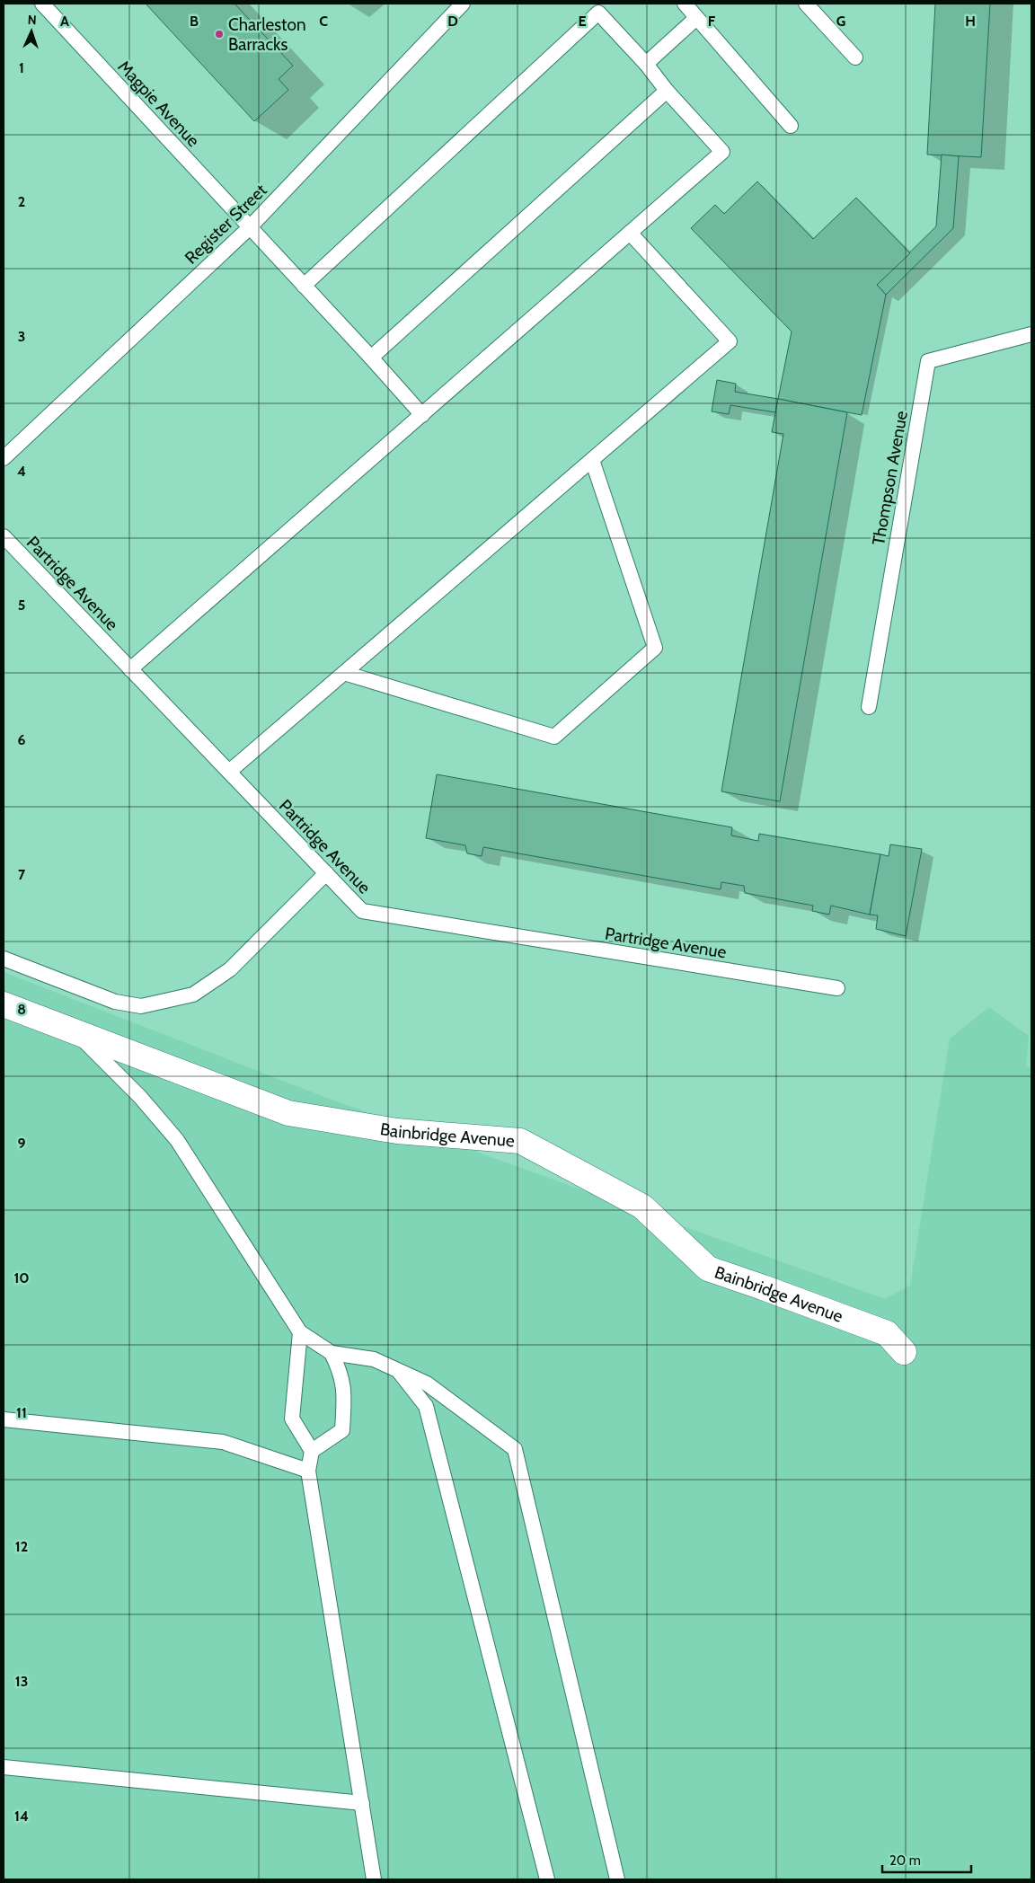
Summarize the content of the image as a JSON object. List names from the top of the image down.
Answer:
{
  "streets": {
    "street": ["Bainbridge Avenue"],
    "lane": [
      "Magpie Avenue",
      "Register Street",
      "Thompson Avenue",
      "Partridge Avenue"
    ]
  },
  "crossings": [
    ["Magpie Avenue", "Register Street"]
  ],
  "places": ["Charleston Barracks"],
  "scale_bar": "20 m",
  "north": "top",
  "grid": {
    "columns": [
      "A",
      "B",
      "C",
      "D",
      "E",
      "F",
      "G",
      "H"
    ],
    "rows": [
      "1",
      "2",
      "3",
      "4",
      "5",
      "6",
      "7",
      "8",
      "9",
      "10",
      "11",
      "12",
      "13",
      "14"
    ]
  }
}
